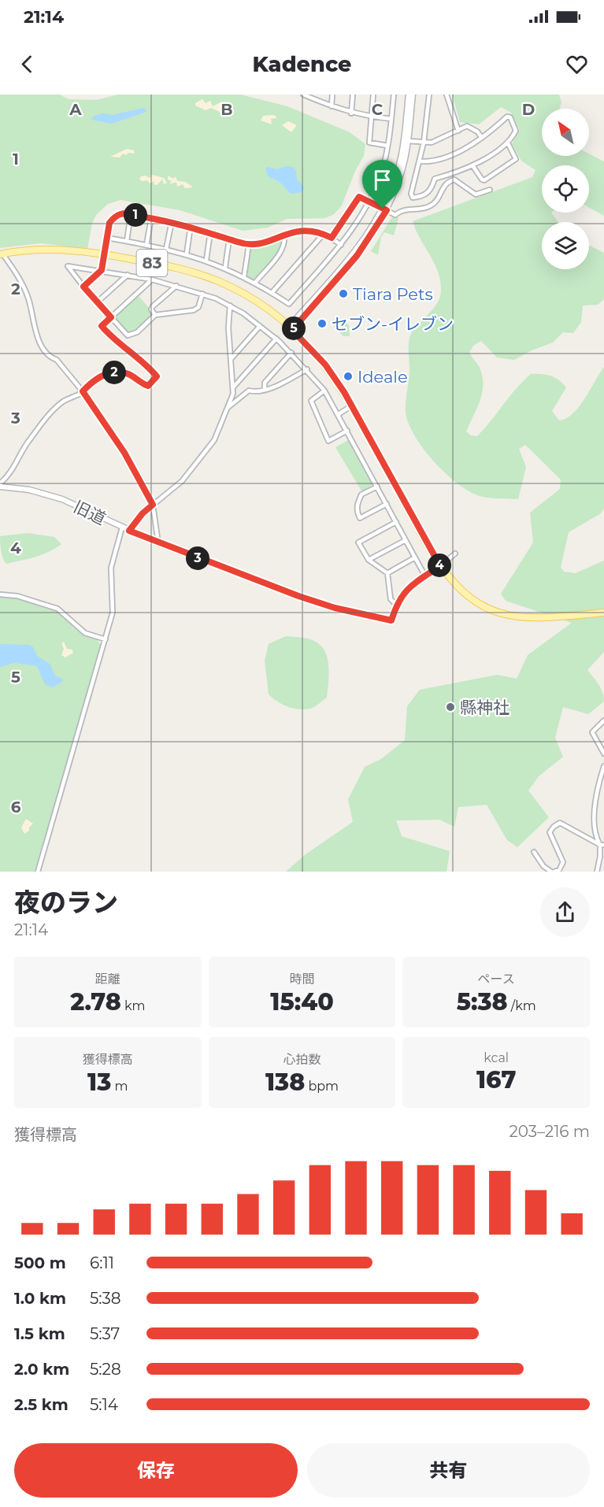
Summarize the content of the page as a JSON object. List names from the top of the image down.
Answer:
{
  "streets": {
    "main road": ["83"],
    "street": ["旧道"]
  },
  "places": [
    "Tiara Pets",
    "セブン-イレブン",
    "Ideale",
    "縣神社"
  ],
  "north": "top left",
  "page": {
    "status": "21:14",
    "header": "Kadence",
    "pins": [
      "1",
      "5",
      "2",
      "3",
      "4"
    ],
    "heading": ["夜のラン", "21:14"],
    "stats": [
      ["距離", "2.78 km"],
      ["時間", "15:40"],
      ["ペース", "5:38 /km"],
      ["獲得標高", "13 m"],
      ["心拍数", "138 bpm"],
      ["kcal", "167"]
    ],
    "chart": ["獲得標高", "203–216 m"],
    "list": [
      {
        "name": "500 m",
        "note": "6:11"
      },
      {
        "name": "1.0 km",
        "note": "5:38"
      },
      {
        "name": "1.5 km",
        "note": "5:37"
      },
      {
        "name": "2.0 km",
        "note": "5:28"
      },
      {
        "name": "2.5 km",
        "note": "5:14"
      }
    ],
    "buttons": ["保存", "共有"]
  },
  "grid": {
    "columns": [
      "A",
      "B",
      "C",
      "D"
    ],
    "rows": [
      "1",
      "2",
      "3",
      "4",
      "5",
      "6"
    ]
  }
}
